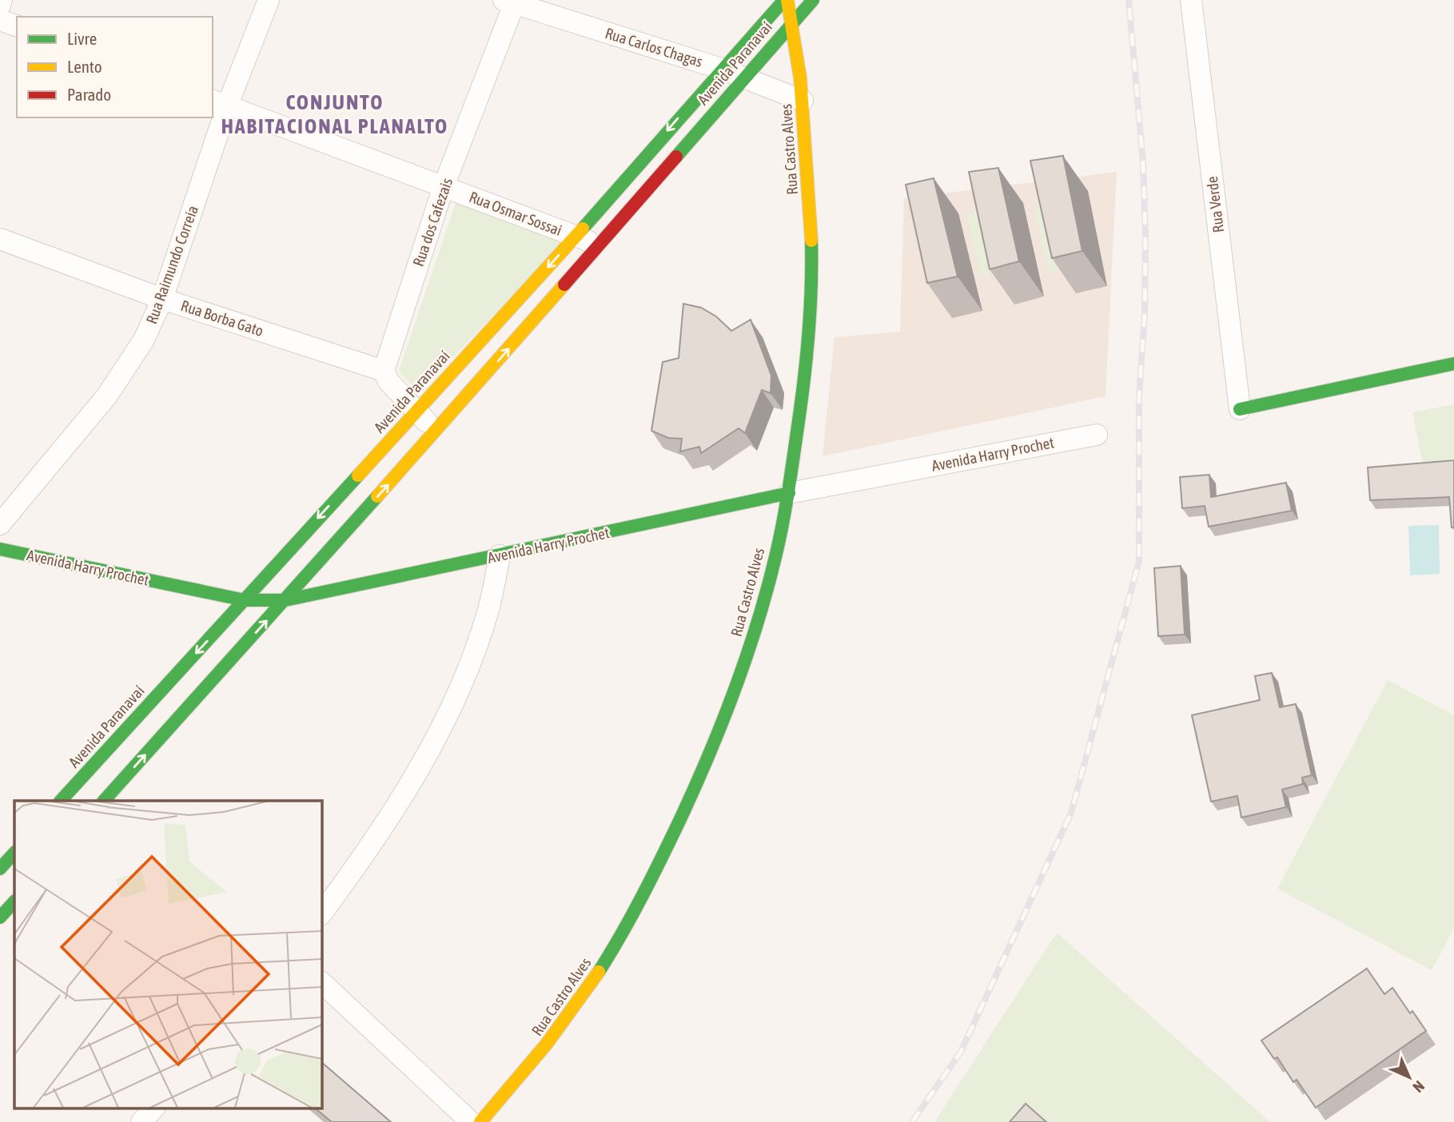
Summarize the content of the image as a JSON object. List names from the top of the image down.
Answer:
{
  "streets": {
    "street": [
      "Rua Carlos Chagas",
      "Avenida Paranavaí",
      "Rua Castro Alves",
      "Rua Verde",
      "Rua Osmar Sossai",
      "Rua dos Cafezais",
      "Rua Raimundo Correia",
      "Rua Borba Gato",
      "Avenida Harry Prochet"
    ]
  },
  "crossings": [
    ["Rua Carlos Chagas", "Avenida Paranavaí"],
    ["Rua Carlos Chagas", "Rua Castro Alves"],
    ["Rua Carlos Chagas", "Rua dos Cafezais"],
    ["Avenida Paranavaí", "Rua Castro Alves"],
    ["Avenida Paranavaí", "Rua Osmar Sossai"],
    ["Avenida Paranavaí", "Avenida Harry Prochet"],
    ["Rua Castro Alves", "Avenida Harry Prochet"],
    ["Rua Osmar Sossai", "Rua dos Cafezais"],
    ["Rua Osmar Sossai", "Rua Raimundo Correia"],
    ["Rua dos Cafezais", "Rua Borba Gato"],
    ["Rua Raimundo Correia", "Rua Borba Gato"]
  ],
  "districts": ["CONJUNTO HABITACIONAL PLANALTO"],
  "legend": ["Livre", "Lento", "Parado"],
  "north": "bottom right"
}
